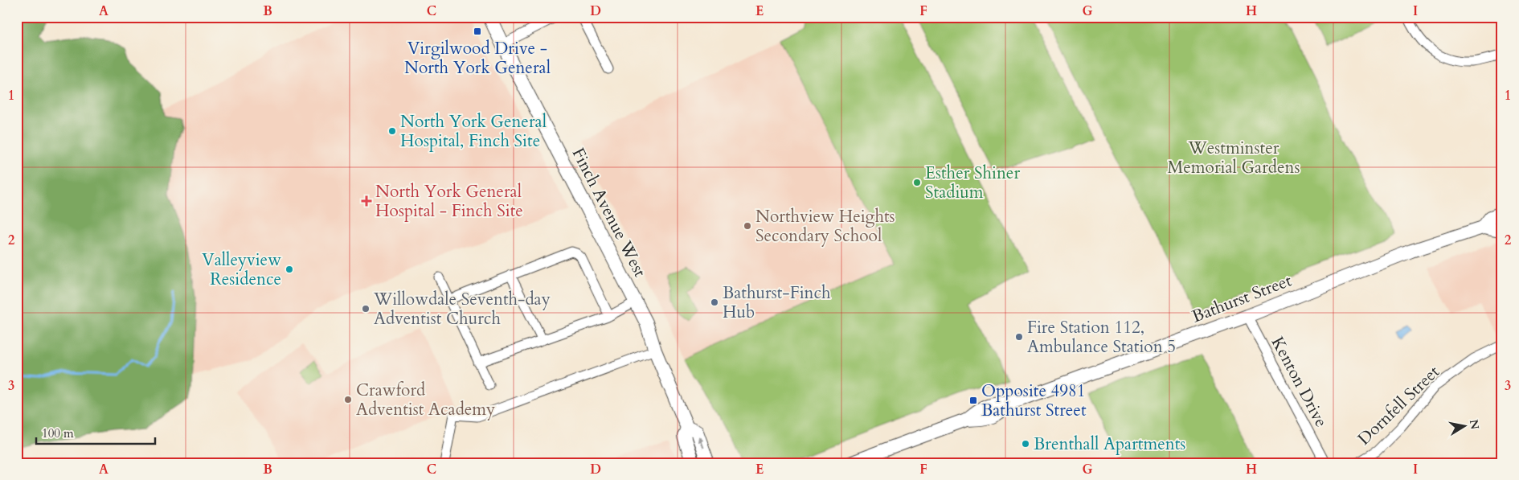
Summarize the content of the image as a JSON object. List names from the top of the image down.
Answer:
{
  "streets": {
    "main road": ["Finch Avenue West", "Bathurst Street"],
    "street": ["Kenton Drive", "Dornfell Street"]
  },
  "crossings": [
    ["Bathurst Street", "Kenton Drive"]
  ],
  "parks": ["Westminster Memorial Gardens"],
  "places": {
    "transit": ["Virgilwood Drive - North York General", "Opposite 4981 Bathurst Street"],
    "other": [
      "North York General Hospital, Finch Site",
      "Esther Shiner Stadium",
      "Northview Heights Secondary School",
      "Valleyview Residence",
      "Bathurst-Finch Hub",
      "Willowdale Seventh-day Adventist Church",
      "Fire Station 112, Ambulance Station 5",
      "Crawford Adventist Academy",
      "Brenthall Apartments"
    ],
    "health": ["North York General Hospital - Finch Site"]
  },
  "scale_bar": "100 m",
  "north": "right",
  "grid": {
    "columns": [
      "A",
      "B",
      "C",
      "D",
      "E",
      "F",
      "G",
      "H",
      "I"
    ],
    "rows": ["1", "2", "3"]
  }
}
